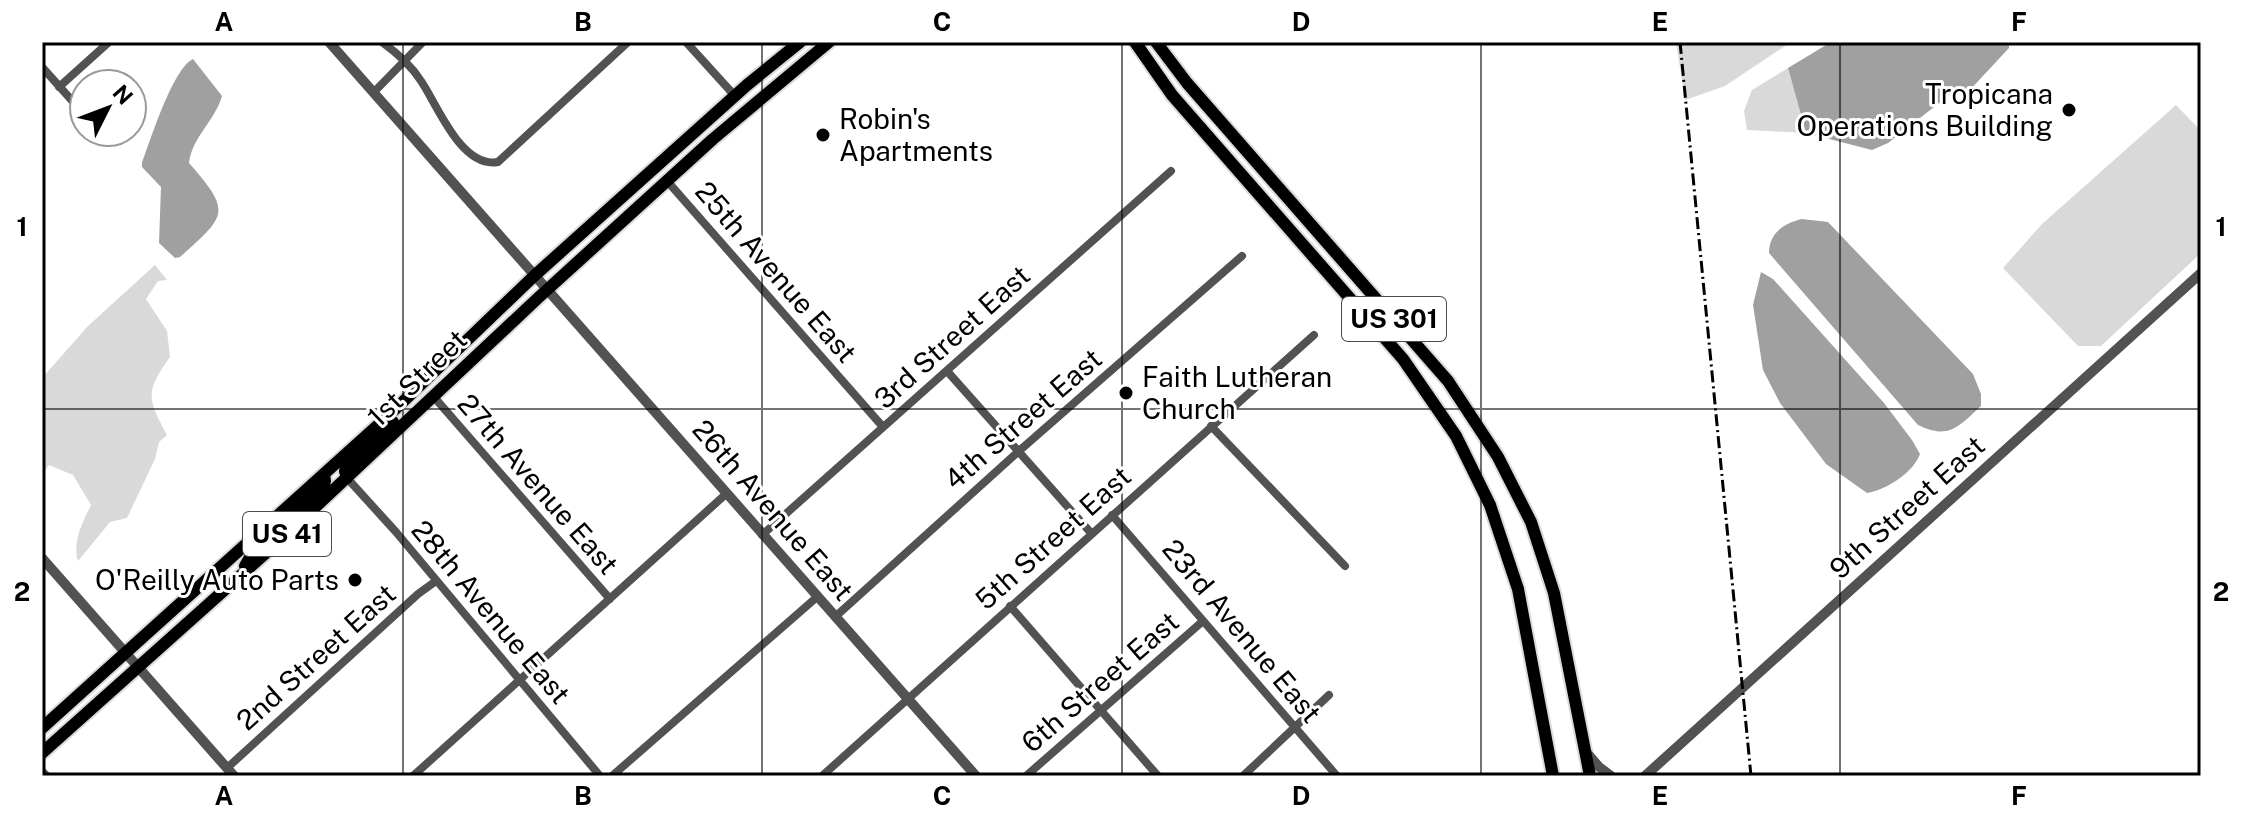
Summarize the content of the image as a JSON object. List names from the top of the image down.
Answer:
{
  "streets": {
    "main road": ["US 301", "1st Street", "US 41"],
    "street": [
      "25th Avenue East",
      "3rd Street East",
      "4th Street East",
      "27th Avenue East",
      "9th Street East",
      "26th Avenue East",
      "5th Street East",
      "28th Avenue East",
      "23rd Avenue East",
      "2nd Street East",
      "6th Street East"
    ]
  },
  "crossings": [
    ["25th Avenue East", "3rd Street East"],
    ["25th Avenue East", "1st Street"],
    ["3rd Street East", "26th Avenue East"],
    ["1st Street", "27th Avenue East"],
    ["1st Street", "26th Avenue East"],
    ["1st Street", "28th Avenue East"],
    ["4th Street East", "26th Avenue East"],
    ["26th Avenue East", "5th Street East"],
    ["5th Street East", "23rd Avenue East"],
    ["28th Avenue East", "2nd Street East"],
    ["23rd Avenue East", "6th Street East"]
  ],
  "places": [
    "Tropicana Operations Building",
    "Robin's Apartments",
    "Faith Lutheran Church",
    "O'Reilly Auto Parts"
  ],
  "north": "top right",
  "grid": {
    "columns": [
      "A",
      "B",
      "C",
      "D",
      "E",
      "F"
    ],
    "rows": ["1", "2"]
  }
}
